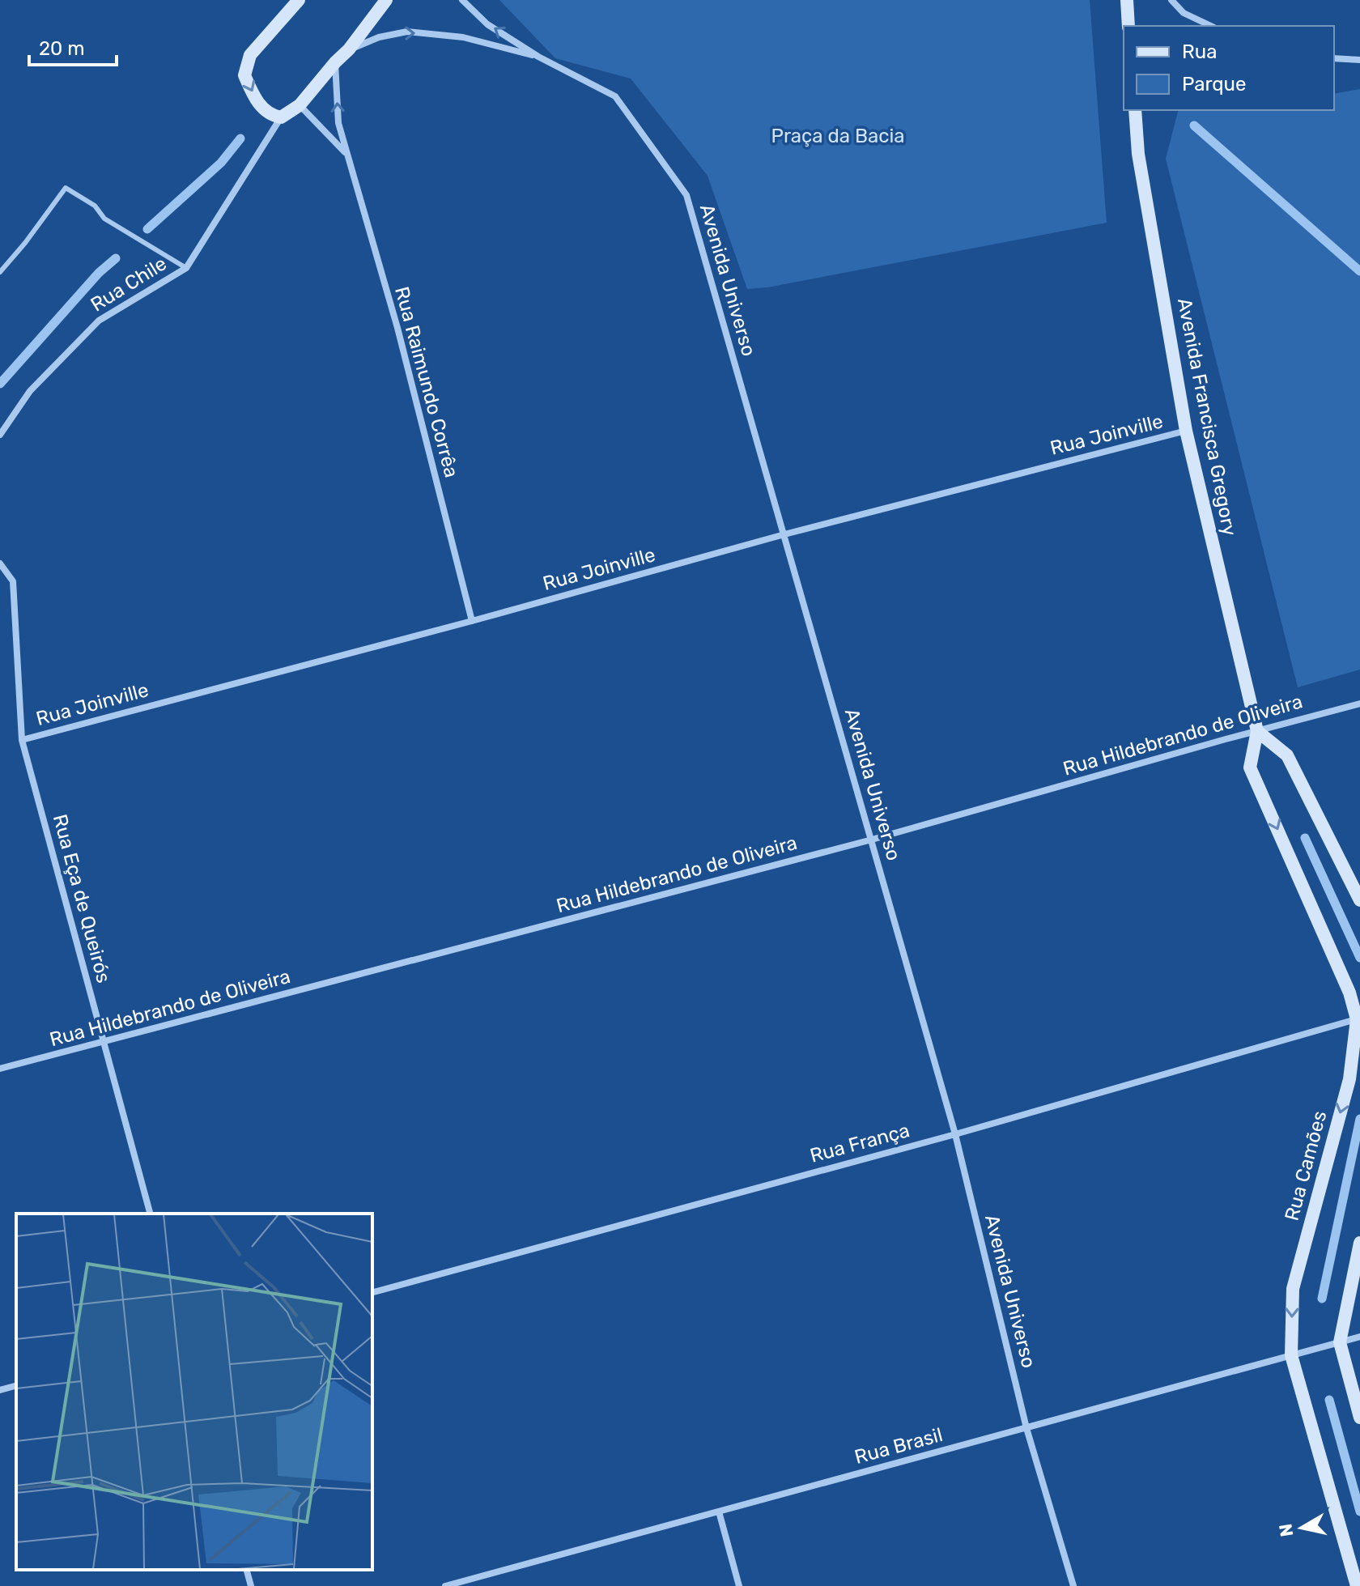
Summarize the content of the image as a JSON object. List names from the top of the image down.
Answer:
{
  "streets": {
    "street": [
      "Avenida Universo",
      "Rua Chile",
      "Rua Raimundo Corrêa",
      "Avenida Francisca Gregory",
      "Rua Joinville",
      "Rua Hildebrando de Oliveira",
      "Rua Eça de Queirós",
      "Rua França",
      "Rua Camões",
      "Rua Brasil"
    ]
  },
  "crossings": [
    ["Avenida Universo", "Rua Joinville"],
    ["Avenida Universo", "Rua Hildebrando de Oliveira"],
    ["Avenida Universo", "Rua França"],
    ["Avenida Universo", "Rua Brasil"],
    ["Rua Raimundo Corrêa", "Rua Joinville"],
    ["Avenida Francisca Gregory", "Rua Joinville"],
    ["Avenida Francisca Gregory", "Rua Hildebrando de Oliveira"],
    ["Avenida Francisca Gregory", "Rua Camões"],
    ["Rua Joinville", "Rua Eça de Queirós"],
    ["Rua Hildebrando de Oliveira", "Rua Eça de Queirós"],
    ["Rua França", "Rua Camões"],
    ["Rua Camões", "Rua Brasil"]
  ],
  "one_way": ["Rua Camões"],
  "parks": ["Praça da Bacia"],
  "legend": ["Rua", "Parque"],
  "scale_bar": "20 m",
  "north": "left"
}
